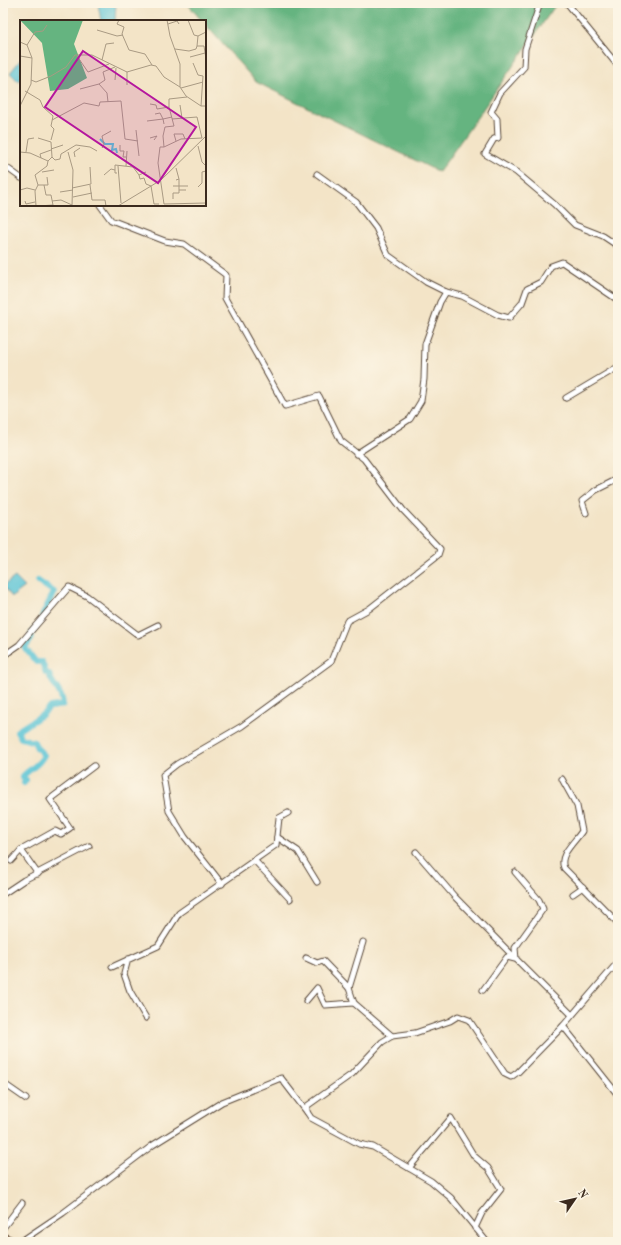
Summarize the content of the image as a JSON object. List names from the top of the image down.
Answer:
{
  "north": "top right"
}
